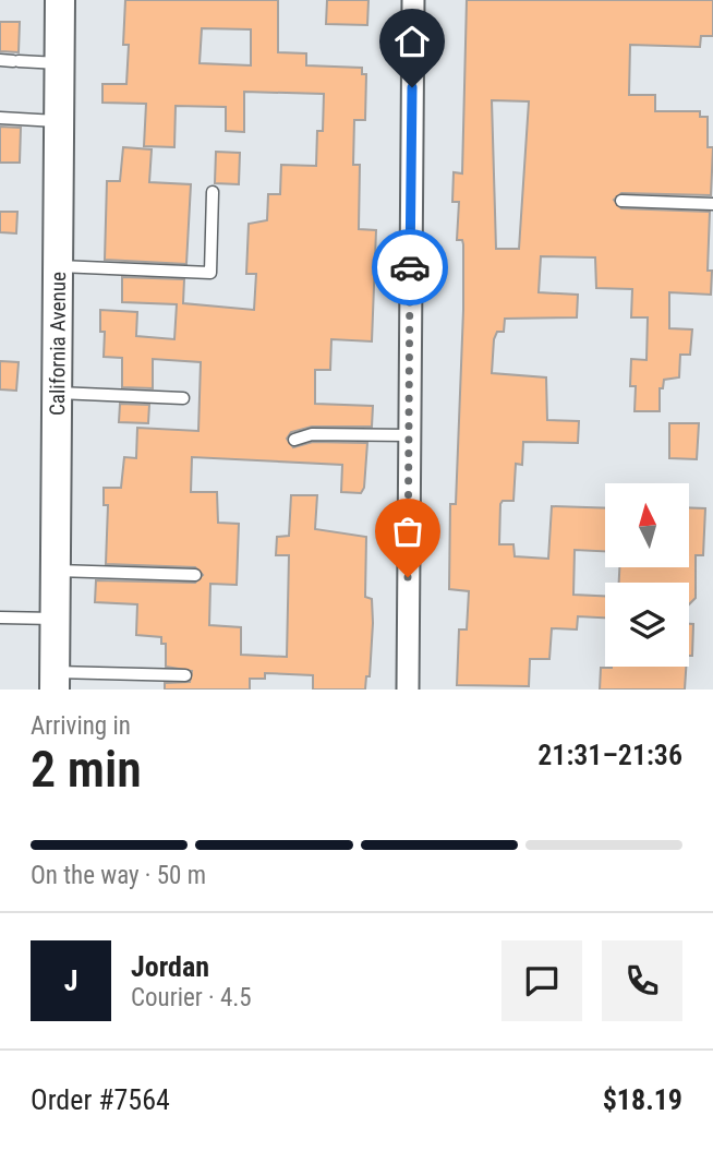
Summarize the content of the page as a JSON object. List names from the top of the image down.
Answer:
{
  "streets": {
    "main road": ["California Avenue"]
  },
  "north": "top",
  "page": {
    "heading": ["2 min", "Arriving in", "21:31–21:36"],
    "panel": [
      "Jordan",
      "Courier · 4.5",
      "Order #7564",
      "$18.19"
    ],
    "bar": "On the way · 50 m",
    "round": "J"
  }
}
